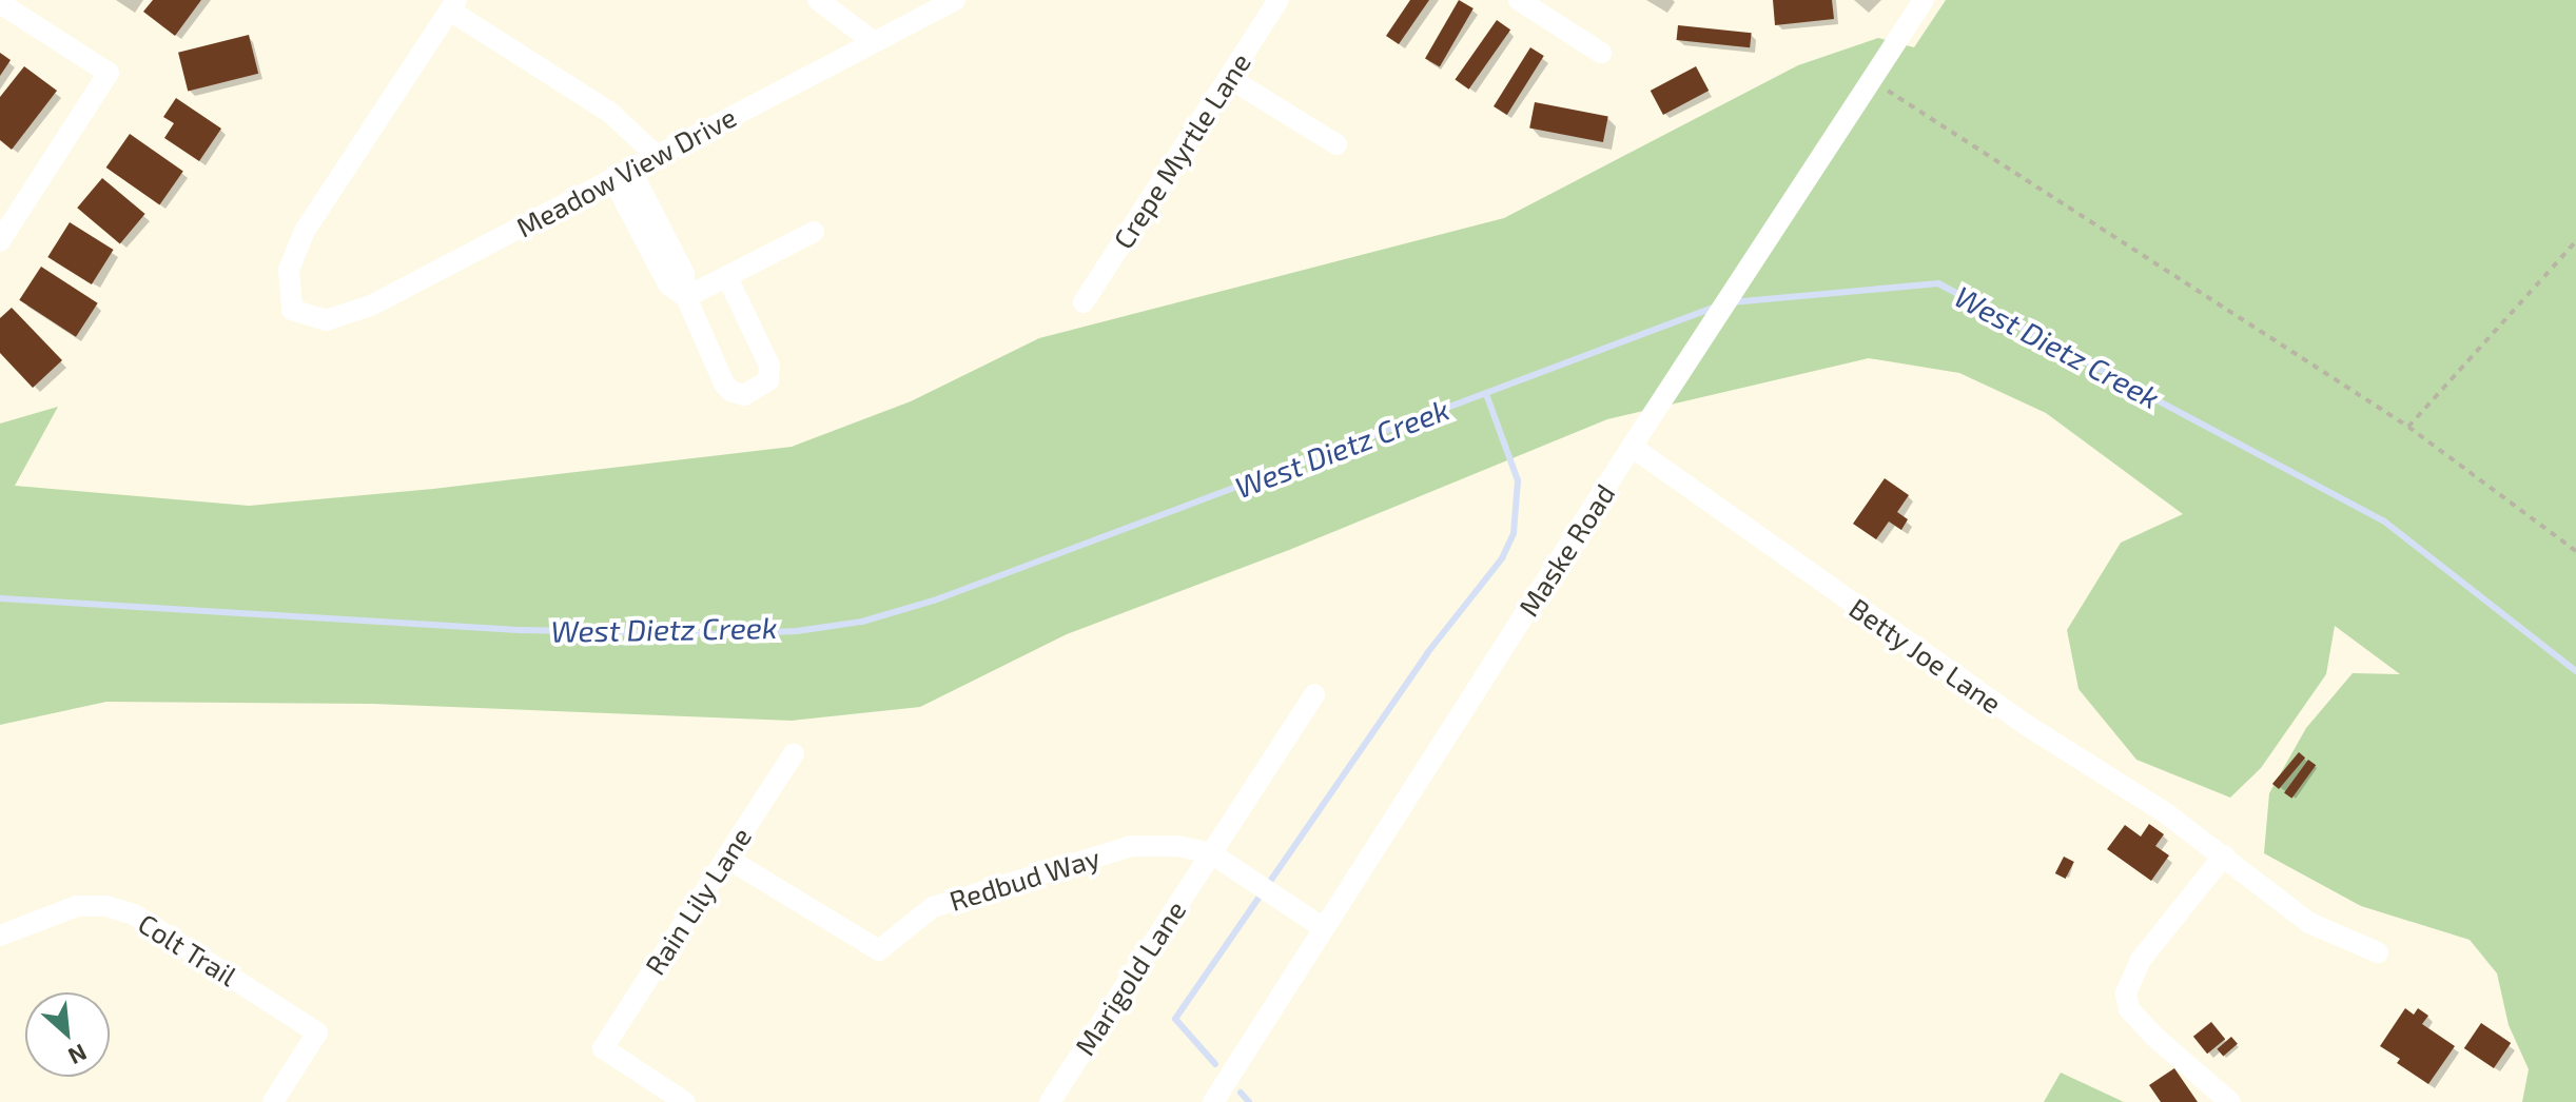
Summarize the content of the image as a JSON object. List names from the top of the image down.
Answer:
{
  "streets": {
    "street": [
      "Crepe Myrtle Lane",
      "Meadow View Drive",
      "Maske Road",
      "Betty Joe Lane",
      "Redbud Way",
      "Rain Lily Lane",
      "Colt Trail",
      "Marigold Lane"
    ]
  },
  "crossings": [
    ["Maske Road", "Betty Joe Lane"],
    ["Redbud Way", "Rain Lily Lane"],
    ["Redbud Way", "Marigold Lane"]
  ],
  "water": ["West Dietz Creek"],
  "north": "bottom right"
}
